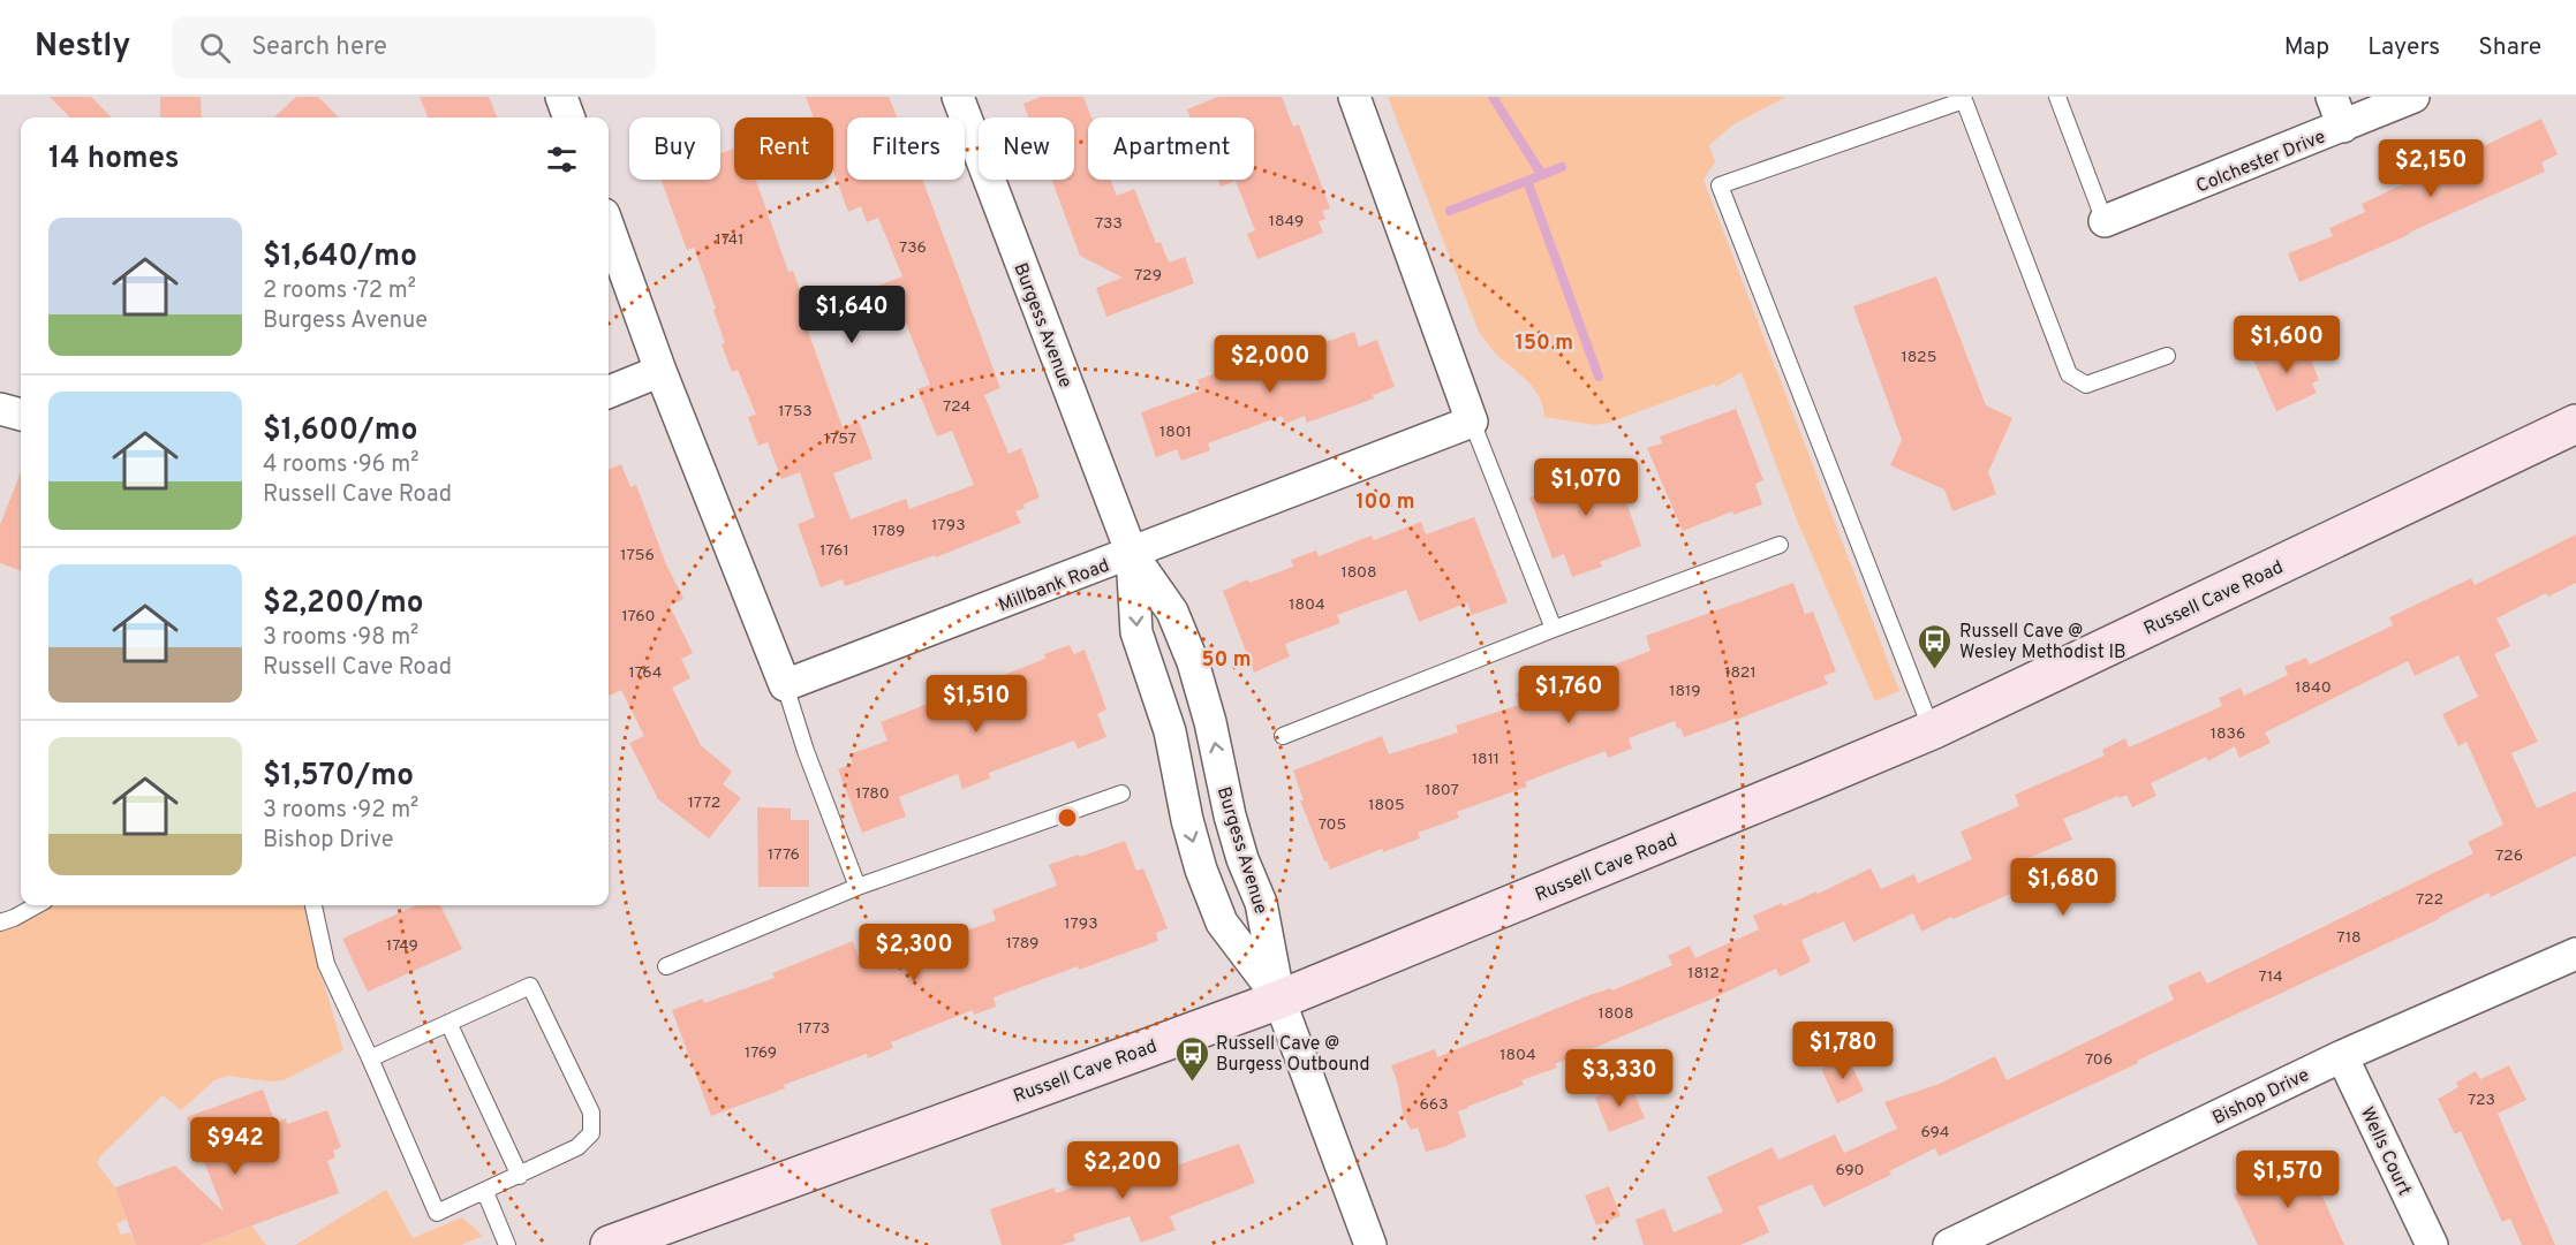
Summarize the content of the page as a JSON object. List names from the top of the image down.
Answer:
{
  "streets": {
    "main road": ["Russell Cave Road"],
    "street": [
      "Colchester Drive",
      "Burgess Avenue",
      "Millbank Road",
      "Bishop Drive",
      "Wells Court"
    ]
  },
  "crossings": [
    ["Burgess Avenue", "Millbank Road"],
    ["Burgess Avenue", "Russell Cave Road"],
    ["Bishop Drive", "Wells Court"]
  ],
  "places": {
    "bus stop": ["Russell Cave @ Wesley Methodist IB", "Russell Cave @ Burgess Outbound"]
  },
  "house_numbers": [
    "1849",
    "733",
    "1741",
    "736",
    "729",
    "1825",
    "724",
    "1753",
    "1801",
    "1757",
    "1793",
    "1789",
    "1761",
    "1756",
    "1808",
    "1804",
    "1760",
    "1764",
    "1821",
    "1840",
    "1819",
    "1836",
    "1811",
    "1807",
    "1780",
    "1772",
    "1805",
    "705",
    "1776",
    "726",
    "722",
    "1793",
    "718",
    "1789",
    "1749",
    "1812",
    "714",
    "1808",
    "1773",
    "1769",
    "1804",
    "706",
    "723",
    "663",
    "694",
    "690"
  ],
  "page": {
    "header": "Nestly",
    "search": "Search here",
    "nav": ["Map", "Layers", "Share"],
    "chip": [
      "Buy",
      "Rent",
      "Filters",
      "New",
      "Apartment"
    ],
    "heading": "14 homes",
    "price": [
      "$2,150",
      "$1,640",
      "$1,600",
      "$2,000",
      "$1,070",
      "$1,760",
      "$1,510",
      "$1,680",
      "$2,300",
      "$1,780",
      "$3,330",
      "$942",
      "$2,200",
      "$1,570"
    ],
    "list": [
      {
        "name": "$1,640/mo",
        "note": "2 rooms · 72 m² · Burgess Avenue"
      },
      {
        "name": "$1,600/mo",
        "note": "4 rooms · 96 m² · Russell Cave Road"
      },
      {
        "name": "$2,200/mo",
        "note": "3 rooms · 98 m² · Russell Cave Road"
      },
      {
        "name": "$1,570/mo",
        "note": "3 rooms · 92 m² · Bishop Drive"
      }
    ]
  },
  "rings": ["150 m", "100 m", "50 m"]
}
